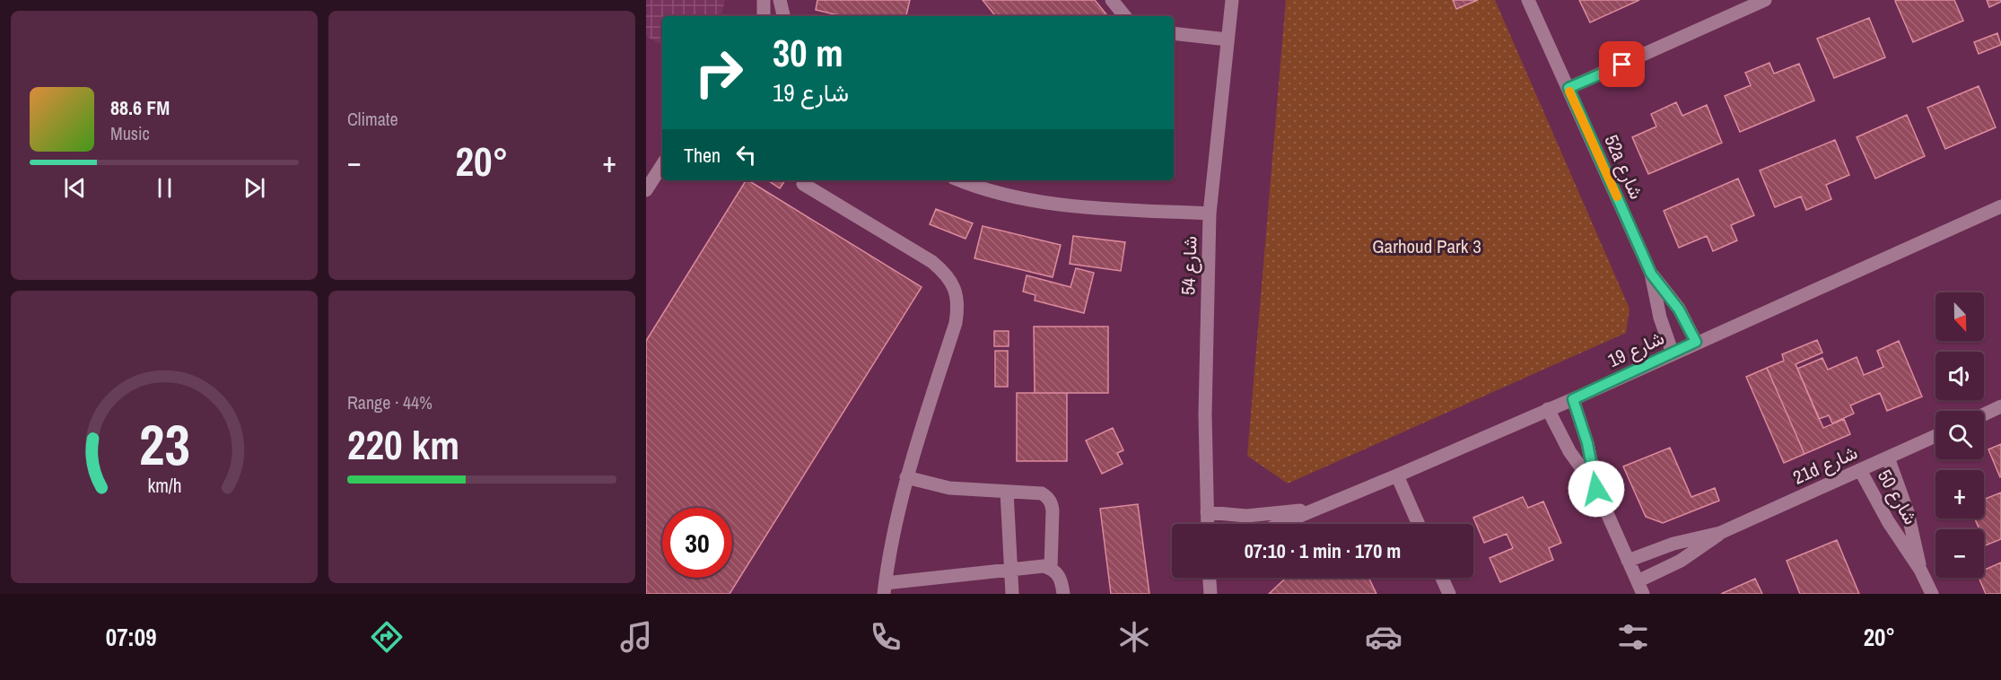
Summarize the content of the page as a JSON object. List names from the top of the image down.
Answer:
{
  "streets": {
    "street": [
      "52a شارع",
      "شارع 54",
      "شارع 19",
      "21d شارع",
      "شارع 50"
    ]
  },
  "crossings": [
    ["52a شارع", "شارع 19"],
    ["شارع 54", "شارع 19"],
    ["21d شارع", "شارع 50"]
  ],
  "parks": ["Garhoud Park 3"],
  "north": "bottom",
  "page": {
    "tile": [
      "Climate",
      ["Range · 44%", "220 km"]
    ],
    "turn": ["30 m", "شارع 19"],
    "song": ["88.6 FM", "Music"],
    "then": "Then",
    "heat": ["−", "20°", "+"],
    "map_buttons": ["+", "−"],
    "limit": "30",
    "trip": "07:10 · 1 min · 170 m",
    "tabs": ["07:09", "20°"],
    "gauge": ["23", "km/h"]
  }
}
